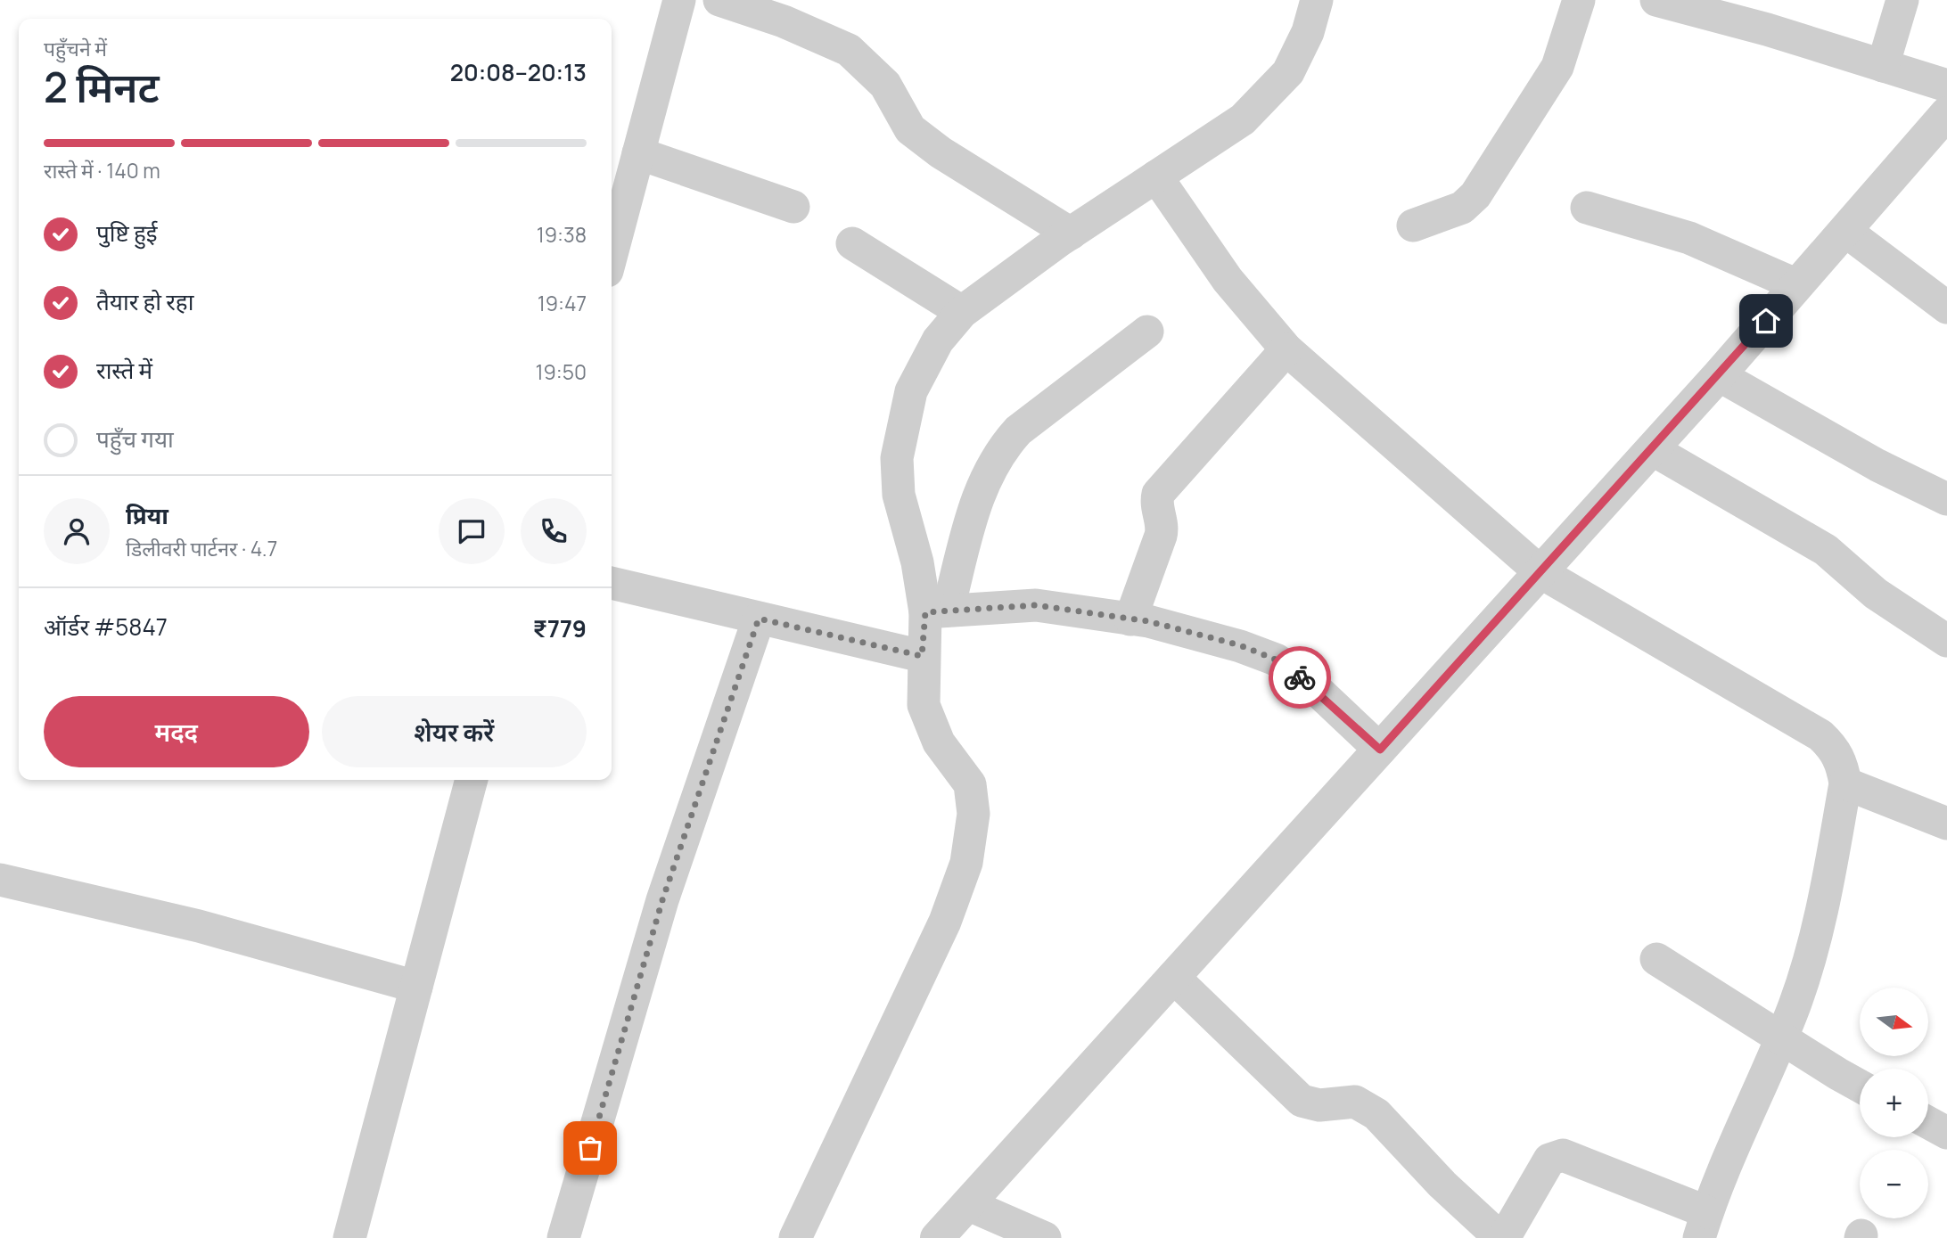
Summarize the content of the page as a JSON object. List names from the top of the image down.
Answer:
{
  "north": "right",
  "page": {
    "heading": ["2 मिनट", "पहुँचने में", "20:08–20:13"],
    "panel": [
      "प्रिया",
      "डिलीवरी पार्टनर · 4.7",
      "ऑर्डर #5847",
      "₹779"
    ],
    "bar": "रास्ते में · 140 m",
    "list": [
      ["पुष्टि हुई", "19:38"],
      ["तैयार हो रहा", "19:47"],
      ["रास्ते में", "19:50"],
      "पहुँच गया"
    ],
    "buttons": ["मदद", "शेयर करें"],
    "map_buttons": ["+", "−"]
  }
}
